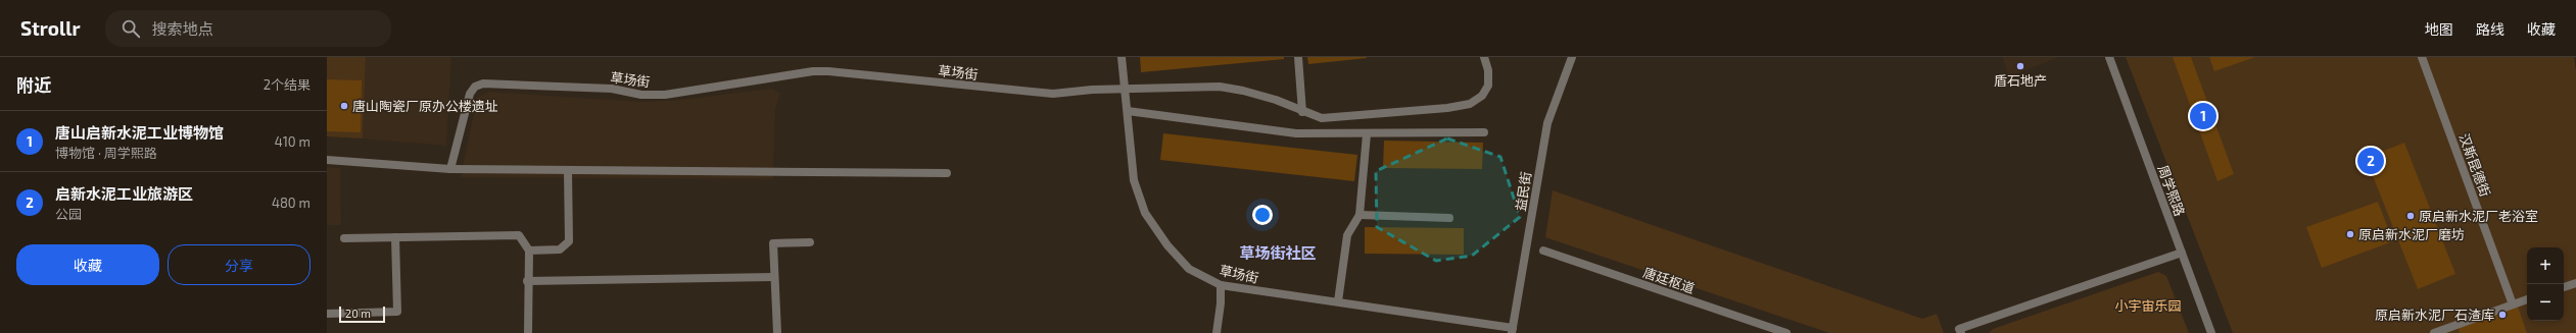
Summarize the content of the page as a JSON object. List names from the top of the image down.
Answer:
{
  "streets": {
    "street": [
      "草场街",
      "汉斯昆德街",
      "周学熙路",
      "益民街",
      "唐廷枢道"
    ]
  },
  "crossings": [
    ["草场街", "益民街"]
  ],
  "districts": ["草场街社区"],
  "parks": ["小宇宙乐园"],
  "places": [
    "盾石地产",
    "唐山陶瓷厂原办公楼遗址",
    "原启新水泥厂老浴室",
    "原启新水泥厂磨坊",
    "原启新水泥厂石渣库"
  ],
  "scale_bar": "20 m",
  "page": {
    "header": "Strollr",
    "search": "搜索地点",
    "nav": ["地图", "路线", "收藏"],
    "heading": ["附近", "2个结果"],
    "pins": ["1", "2"],
    "list": [
      {
        "mark": "1",
        "name": "唐山启新水泥工业博物馆",
        "note": "博物馆 · 周学熙路",
        "value": "410 m"
      },
      {
        "mark": "2",
        "name": "启新水泥工业旅游区",
        "note": "公园",
        "value": "480 m"
      }
    ],
    "buttons": ["收藏", "分享"],
    "map_buttons": ["+", "−"],
    "scale": "20 m"
  }
}
